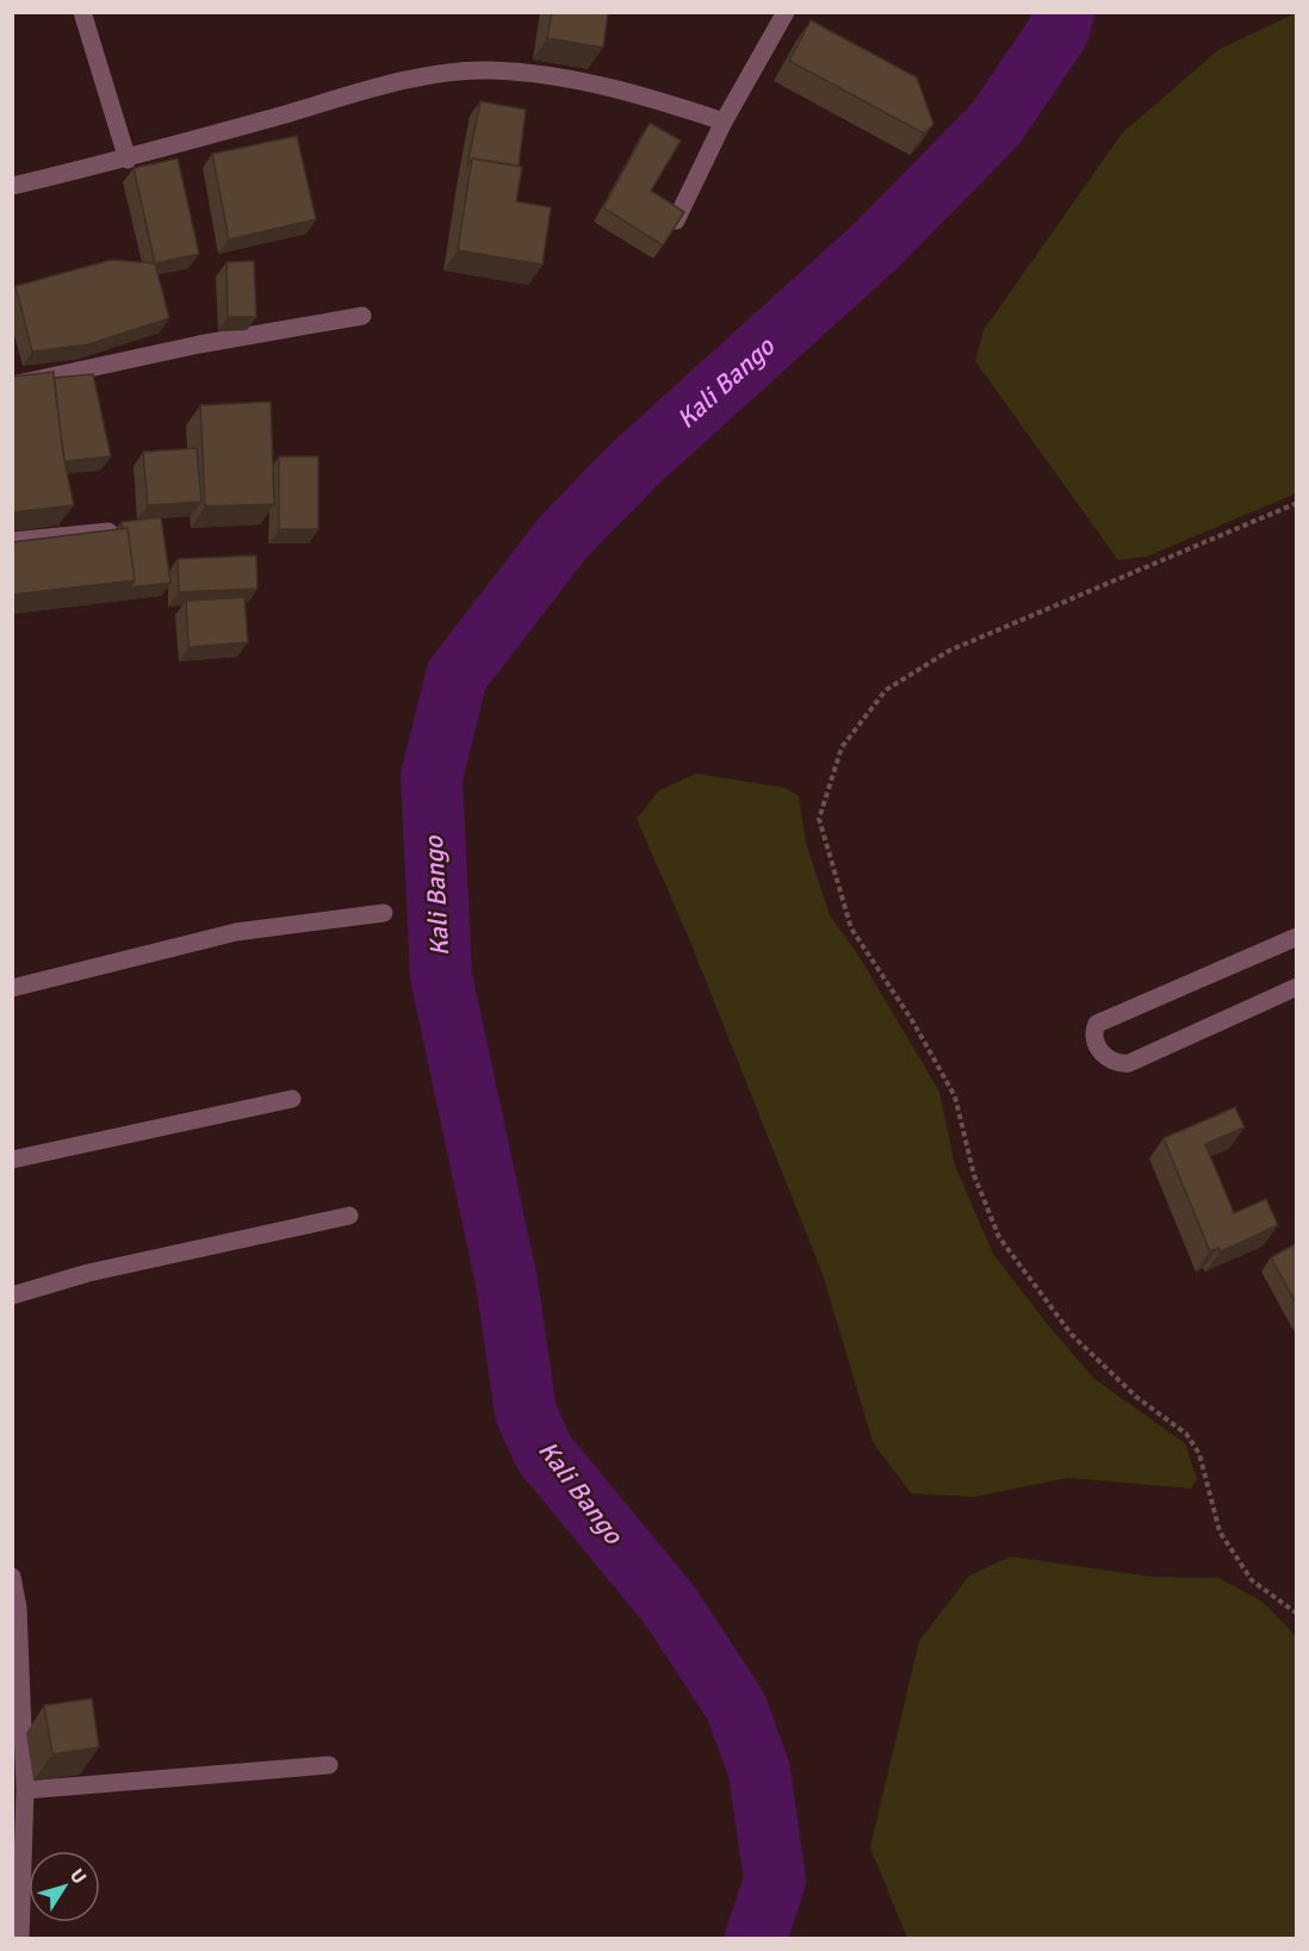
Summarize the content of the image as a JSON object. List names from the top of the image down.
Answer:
{
  "water": ["Kali Bango"],
  "north": "top right"
}
